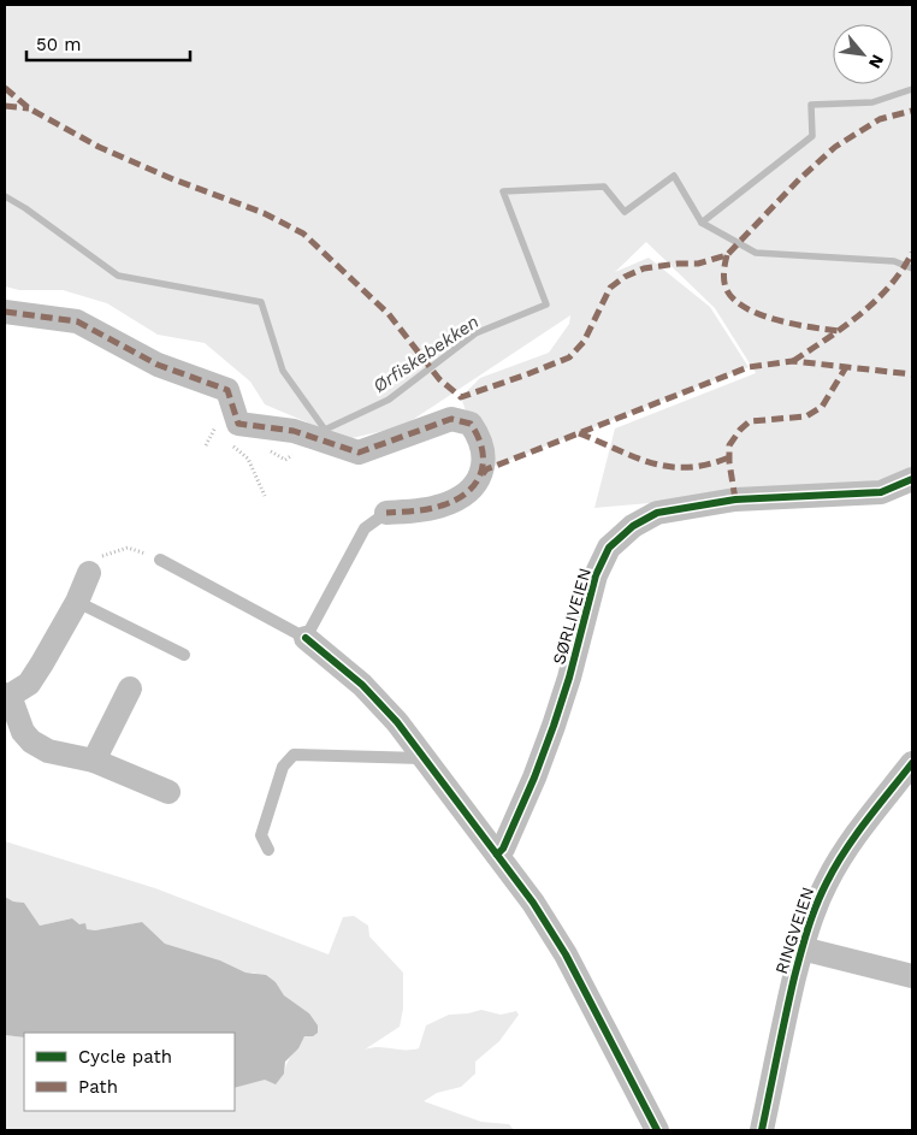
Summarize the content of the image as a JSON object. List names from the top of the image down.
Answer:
{
  "streets": {
    "street": ["SØRLIVEIEN", "RINGVEIEN"]
  },
  "water": ["Ørfiskebekken"],
  "legend": ["Cycle path", "Path"],
  "scale_bar": "50 m",
  "north": "bottom right"
}
